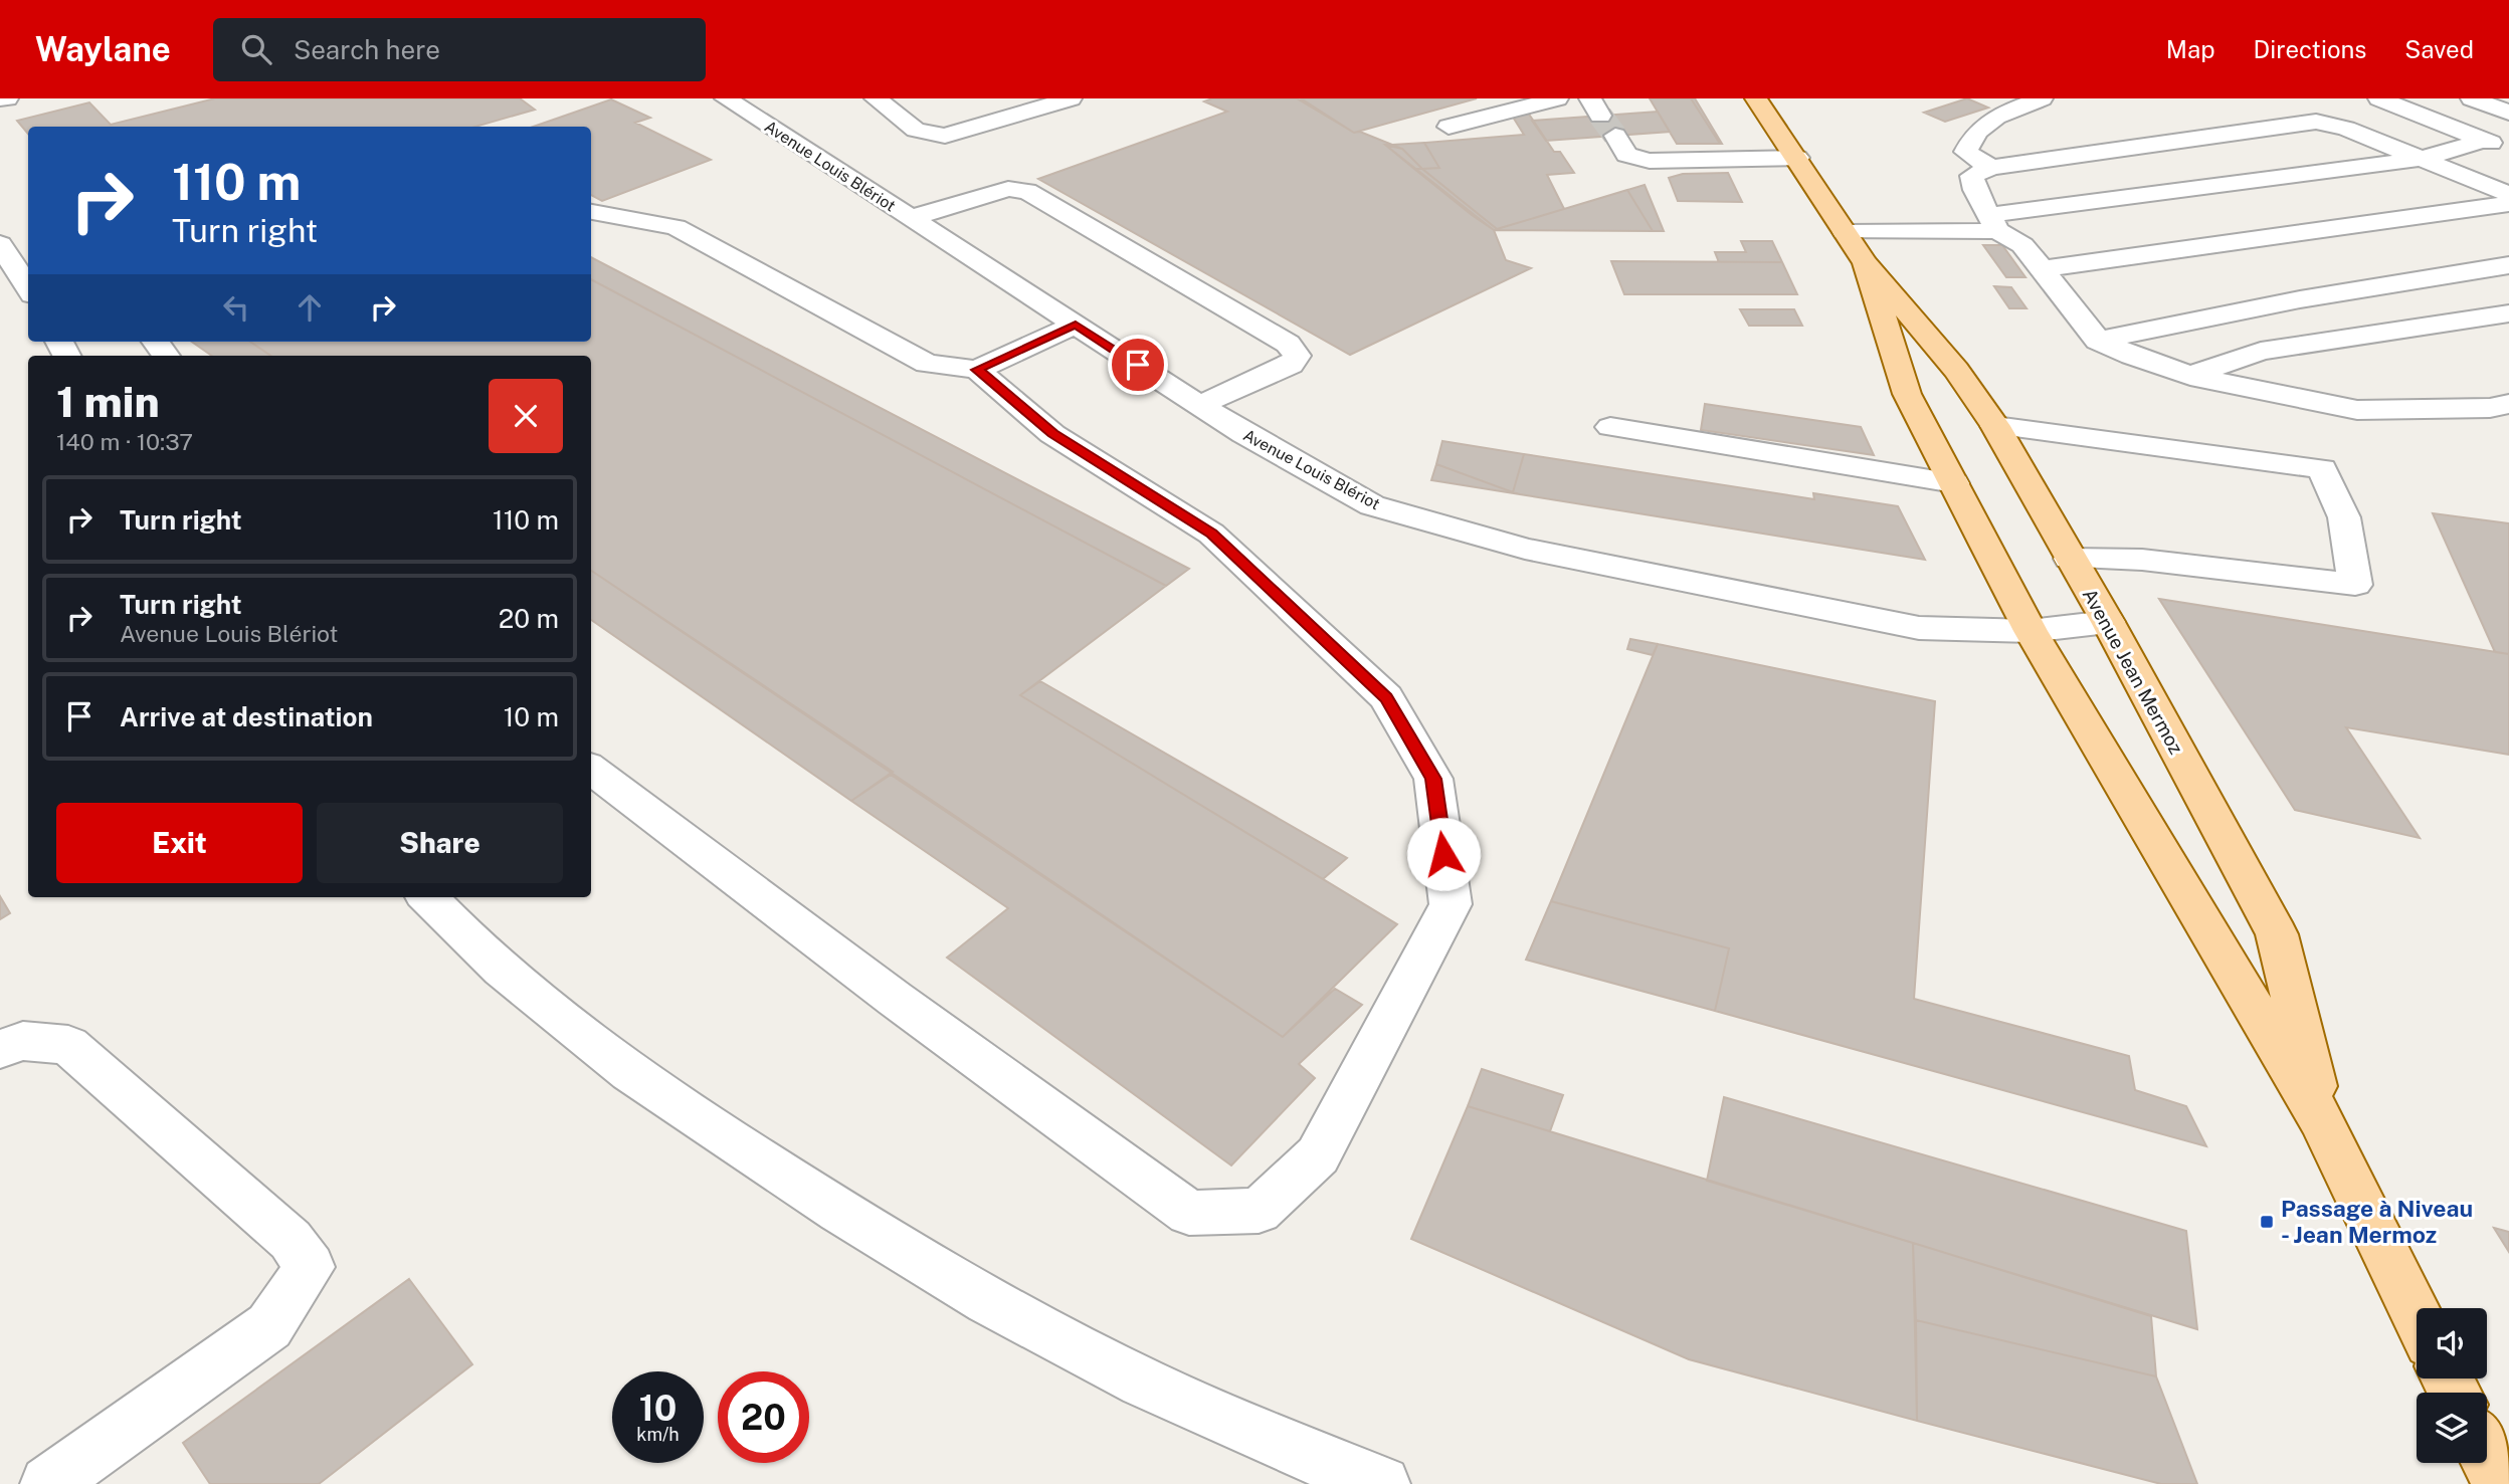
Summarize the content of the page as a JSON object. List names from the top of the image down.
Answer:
{
  "streets": {
    "main road": ["Avenue Jean Mermoz"],
    "street": ["Avenue Louis Blériot"]
  },
  "crossings": [
    ["Avenue Louis Blériot", "Avenue Jean Mermoz"]
  ],
  "places": {
    "transit": ["Passage à Niveau - Jean Mermoz"]
  },
  "page": {
    "header": "Waylane",
    "search": "Search here",
    "nav": ["Map", "Directions", "Saved"],
    "turn": ["110 m", "Turn right"],
    "heading": ["1 min", "140 m · 10:37"],
    "list": [
      {
        "name": "Turn right",
        "value": "110 m"
      },
      {
        "name": "Turn right",
        "note": "Avenue Louis Blériot",
        "value": "20 m"
      },
      {
        "name": "Arrive at destination",
        "value": "10 m"
      }
    ],
    "buttons": ["Exit", "Share"],
    "speed": "10 km/h",
    "limit": "20"
  }
}
